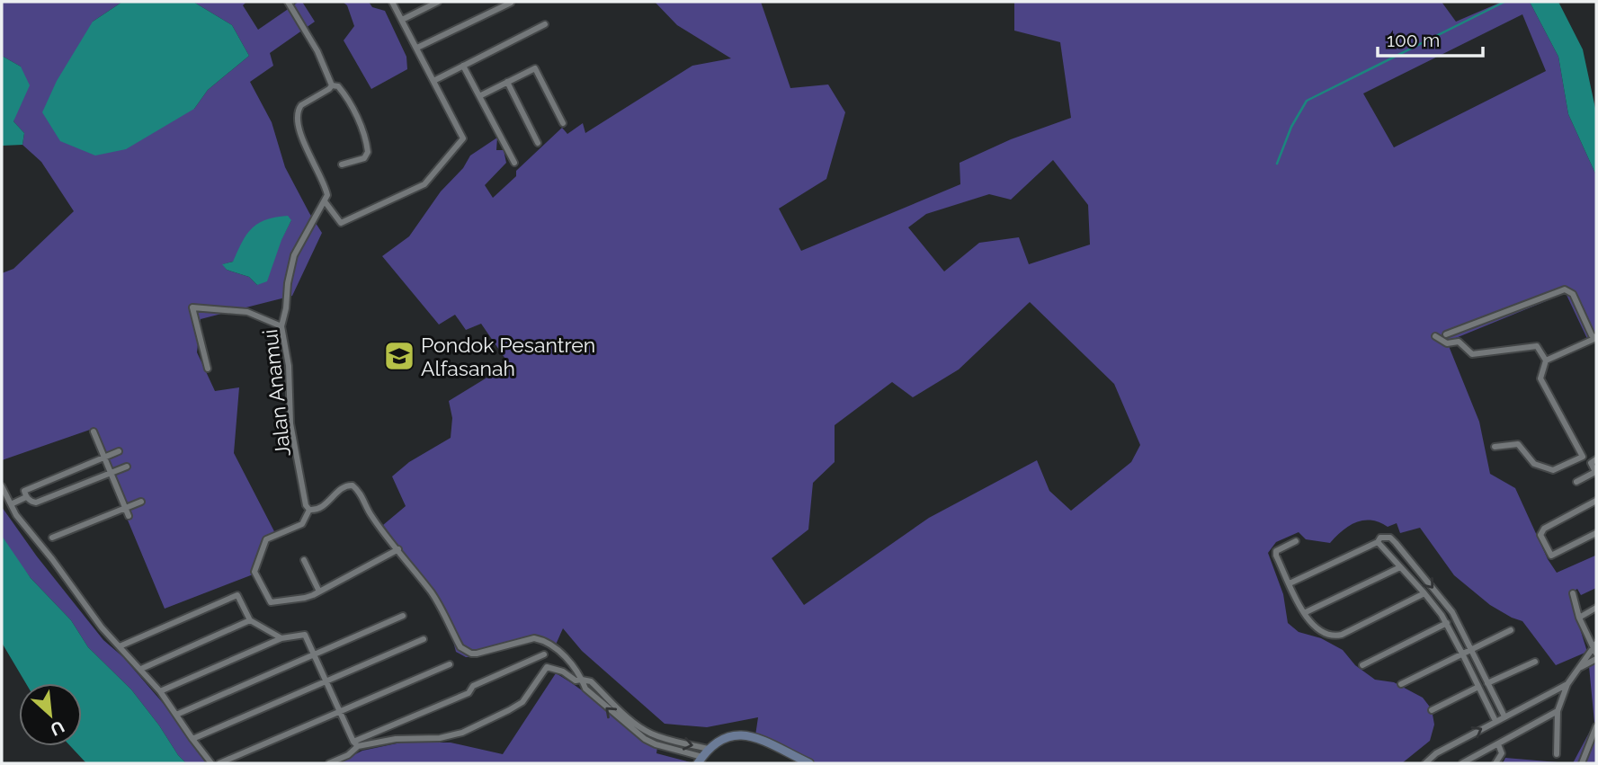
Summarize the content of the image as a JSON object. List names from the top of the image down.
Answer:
{
  "streets": {
    "street": ["Jalan Anamui"]
  },
  "places": {
    "school or university": ["Pondok Pesantren Alfasanah"]
  },
  "scale_bar": "100 m",
  "north": "bottom right"
}
